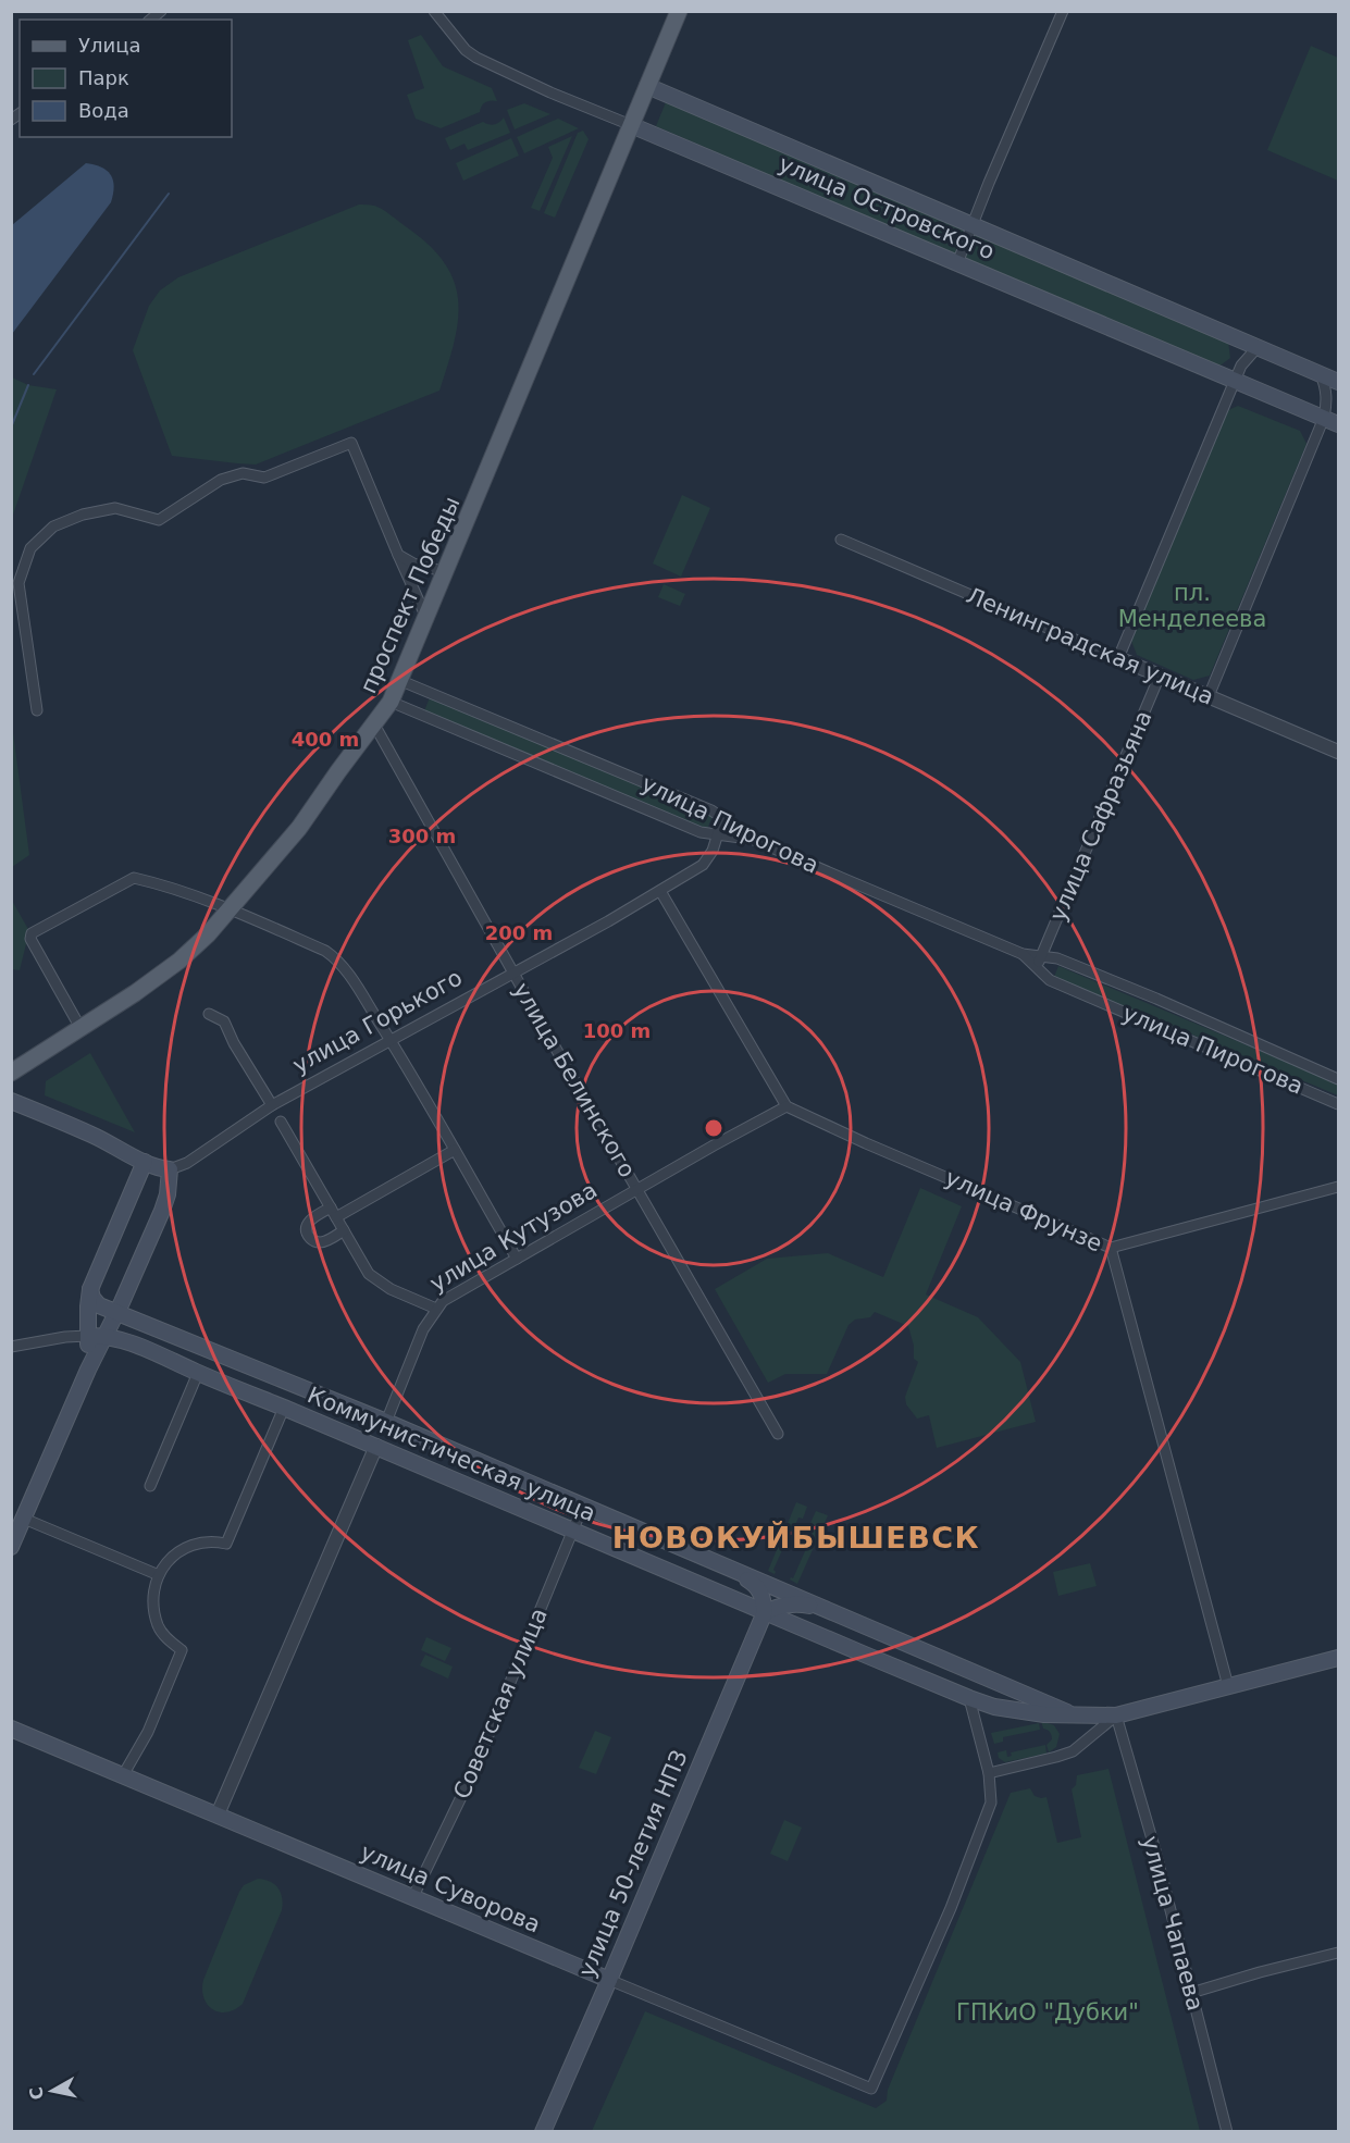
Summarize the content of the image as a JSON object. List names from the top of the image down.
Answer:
{
  "streets": {
    "main road": [
      "улица Островского",
      "проспект Победы",
      "улица Кутузова",
      "Коммунистическая улица",
      "улица 50-летия НПЗ",
      "улица Суворова"
    ],
    "street": [
      "Ленинградская улица",
      "улица Сафразьяна",
      "улица Пирогова",
      "улица Горького",
      "улица Белинского",
      "улица Фрунзе",
      "Советская улица",
      "улица Чапаева"
    ]
  },
  "crossings": [
    ["улица Островского", "проспект Победы"],
    ["проспект Победы", "улица Пирогова"],
    ["проспект Победы", "улица Белинского"],
    ["Ленинградская улица", "улица Сафразьяна"],
    ["улица Сафразьяна", "улица Пирогова"],
    ["улица Пирогова", "улица Горького"],
    ["улица Горького", "улица Белинского"],
    ["улица Белинского", "улица Кутузова"],
    ["улица Фрунзе", "улица Кутузова"],
    ["улица Фрунзе", "Коммунистическая улица"],
    ["улица Кутузова", "Коммунистическая улица"],
    ["улица Кутузова", "улица Суворова"],
    ["Коммунистическая улица", "Советская улица"],
    ["Коммунистическая улица", "улица 50-летия НПЗ"],
    ["Коммунистическая улица", "улица Чапаева"],
    ["Советская улица", "улица Суворова"],
    ["улица 50-летия НПЗ", "улица Суворова"]
  ],
  "districts": ["НОВОКУЙБЫШЕВСК"],
  "parks": ["пл. Менделеева", "ГПКиО \"Дубки\""],
  "legend": ["Улица", "Парк", "Вода"],
  "north": "left",
  "rings": [
    "400 m",
    "300 m",
    "200 m",
    "100 m"
  ]
}
